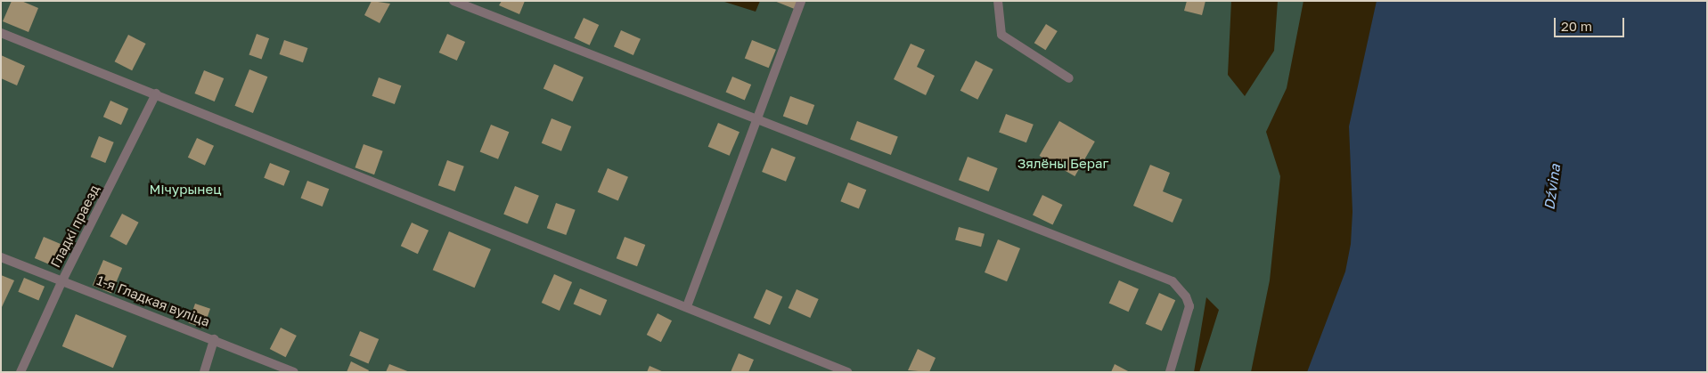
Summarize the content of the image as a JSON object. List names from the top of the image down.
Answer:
{
  "streets": {
    "lane": ["Гладкі праезд", "1-я Гладкая вуліца"]
  },
  "crossings": [
    ["Гладкі праезд", "1-я Гладкая вуліца"]
  ],
  "water": ["Dźvina"],
  "parks": ["Зялёны Бераг", "Мічурынец"],
  "scale_bar": "20 m"
}
